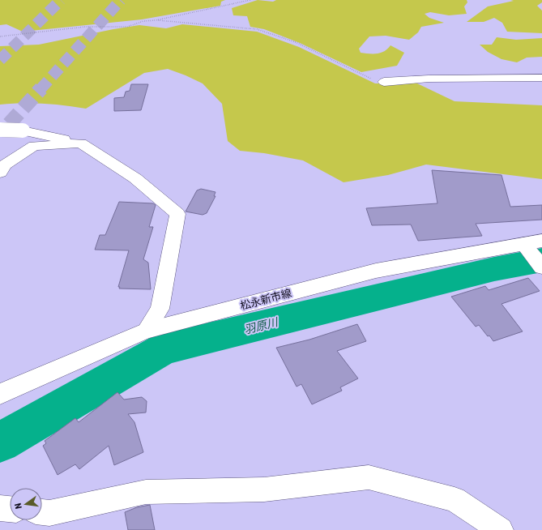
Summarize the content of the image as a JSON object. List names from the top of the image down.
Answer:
{
  "streets": {
    "street": ["松永新市線"]
  },
  "water": ["羽原川"],
  "north": "left"
}
